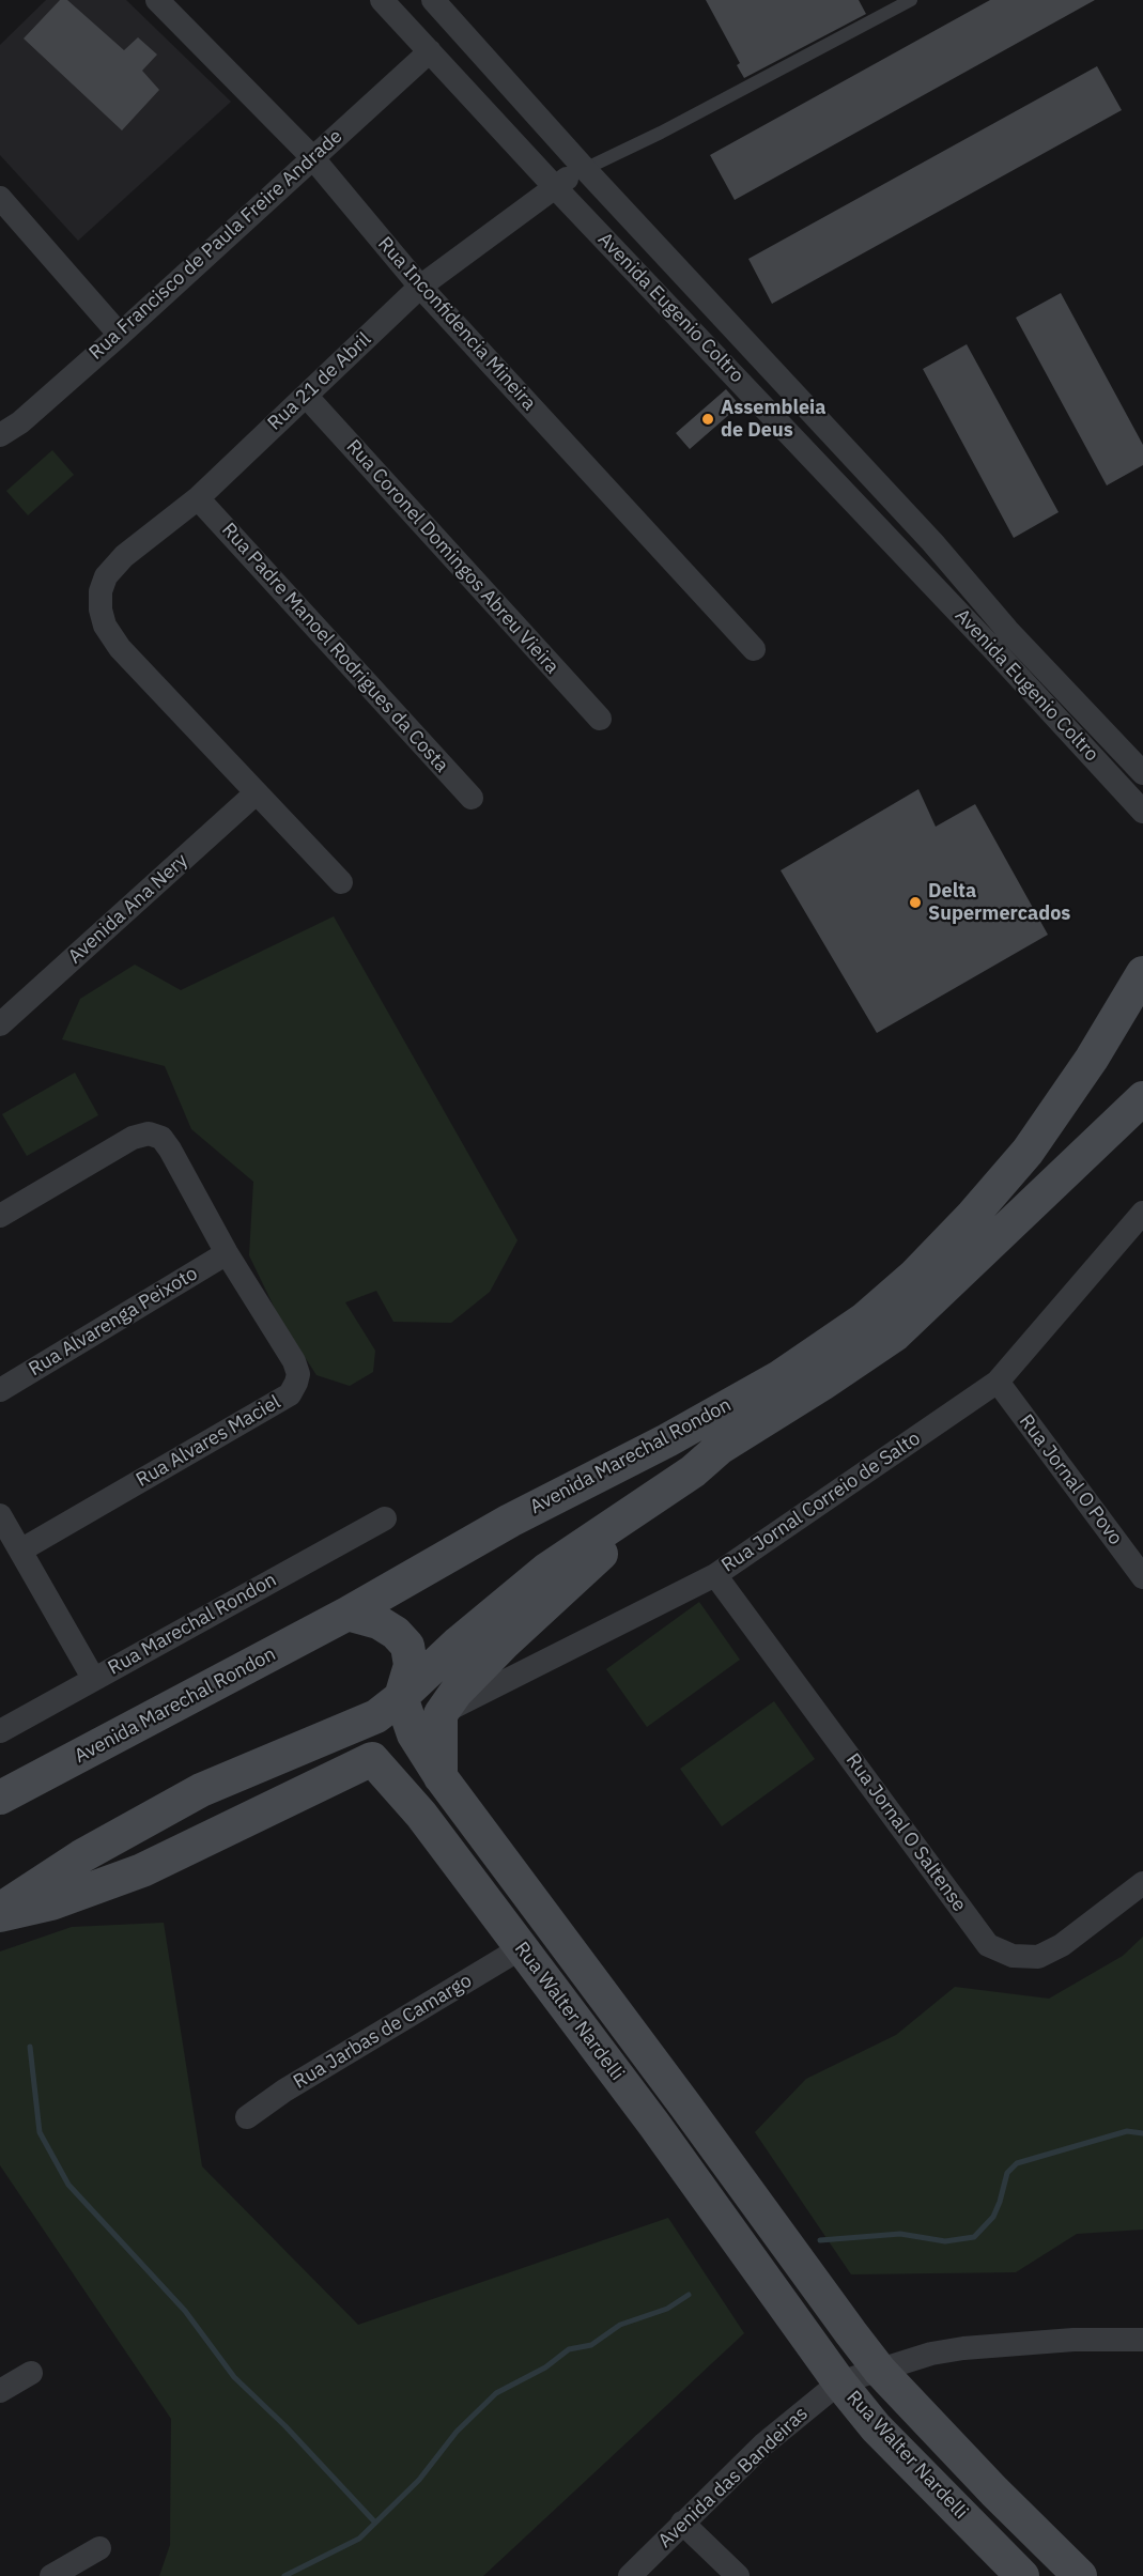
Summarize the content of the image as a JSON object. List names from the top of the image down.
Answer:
{
  "streets": {
    "main road": ["Avenida Marechal Rondon", "Rua Walter Nardelli"],
    "street": [
      "Rua Francisco de Paula Freire Andrade",
      "Avenida Eugenio Coltro",
      "Rua Inconfidencia Mineira",
      "Rua 21 de Abril",
      "Rua Coronel Domingos Abreu Vieira",
      "Rua Padre Manoel Rodrigues da Costa",
      "Avenida Ana Nery",
      "Rua Alvarenga Peixoto",
      "Rua Alvares Maciel",
      "Rua Jornal O Povo",
      "Rua Jornal Correio de Salto",
      "Rua Marechal Rondon",
      "Rua Jornal O Saltense",
      "Rua Jarbas de Camargo",
      "Avenida das Bandeiras"
    ]
  },
  "crossings": [
    ["Rua Francisco de Paula Freire Andrade", "Avenida Eugenio Coltro"],
    ["Rua Francisco de Paula Freire Andrade", "Rua Inconfidencia Mineira"],
    ["Avenida Eugenio Coltro", "Rua 21 de Abril"],
    ["Rua Inconfidencia Mineira", "Rua 21 de Abril"],
    ["Rua 21 de Abril", "Rua Coronel Domingos Abreu Vieira"],
    ["Rua 21 de Abril", "Rua Padre Manoel Rodrigues da Costa"],
    ["Rua 21 de Abril", "Avenida Ana Nery"],
    ["Rua Alvarenga Peixoto", "Rua Alvares Maciel"],
    ["Avenida Marechal Rondon", "Rua Walter Nardelli"],
    ["Rua Jornal O Povo", "Rua Jornal Correio de Salto"],
    ["Rua Jornal Correio de Salto", "Rua Jornal O Saltense"],
    ["Rua Walter Nardelli", "Rua Jarbas de Camargo"],
    ["Rua Walter Nardelli", "Avenida das Bandeiras"]
  ],
  "places": ["Assembleia de Deus", "Delta Supermercados"]
}
